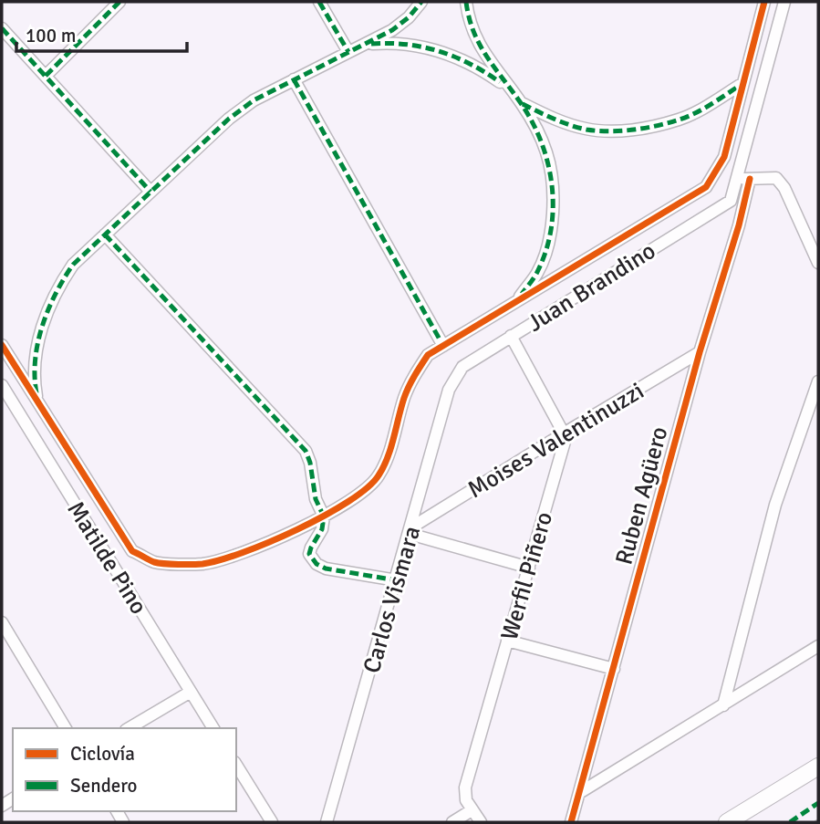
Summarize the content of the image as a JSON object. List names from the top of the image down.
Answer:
{
  "streets": {
    "street": [
      "Juan Brandino",
      "Moises Valentinuzzi",
      "Ruben Agüero",
      "Matilde Pino",
      "Werfil Piñero",
      "Carlos Vismara"
    ]
  },
  "crossings": [
    ["Juan Brandino", "Carlos Vismara"],
    ["Moises Valentinuzzi", "Ruben Agüero"],
    ["Moises Valentinuzzi", "Werfil Piñero"],
    ["Moises Valentinuzzi", "Carlos Vismara"]
  ],
  "legend": ["Ciclovía", "Sendero"],
  "scale_bar": "100 m"
}
